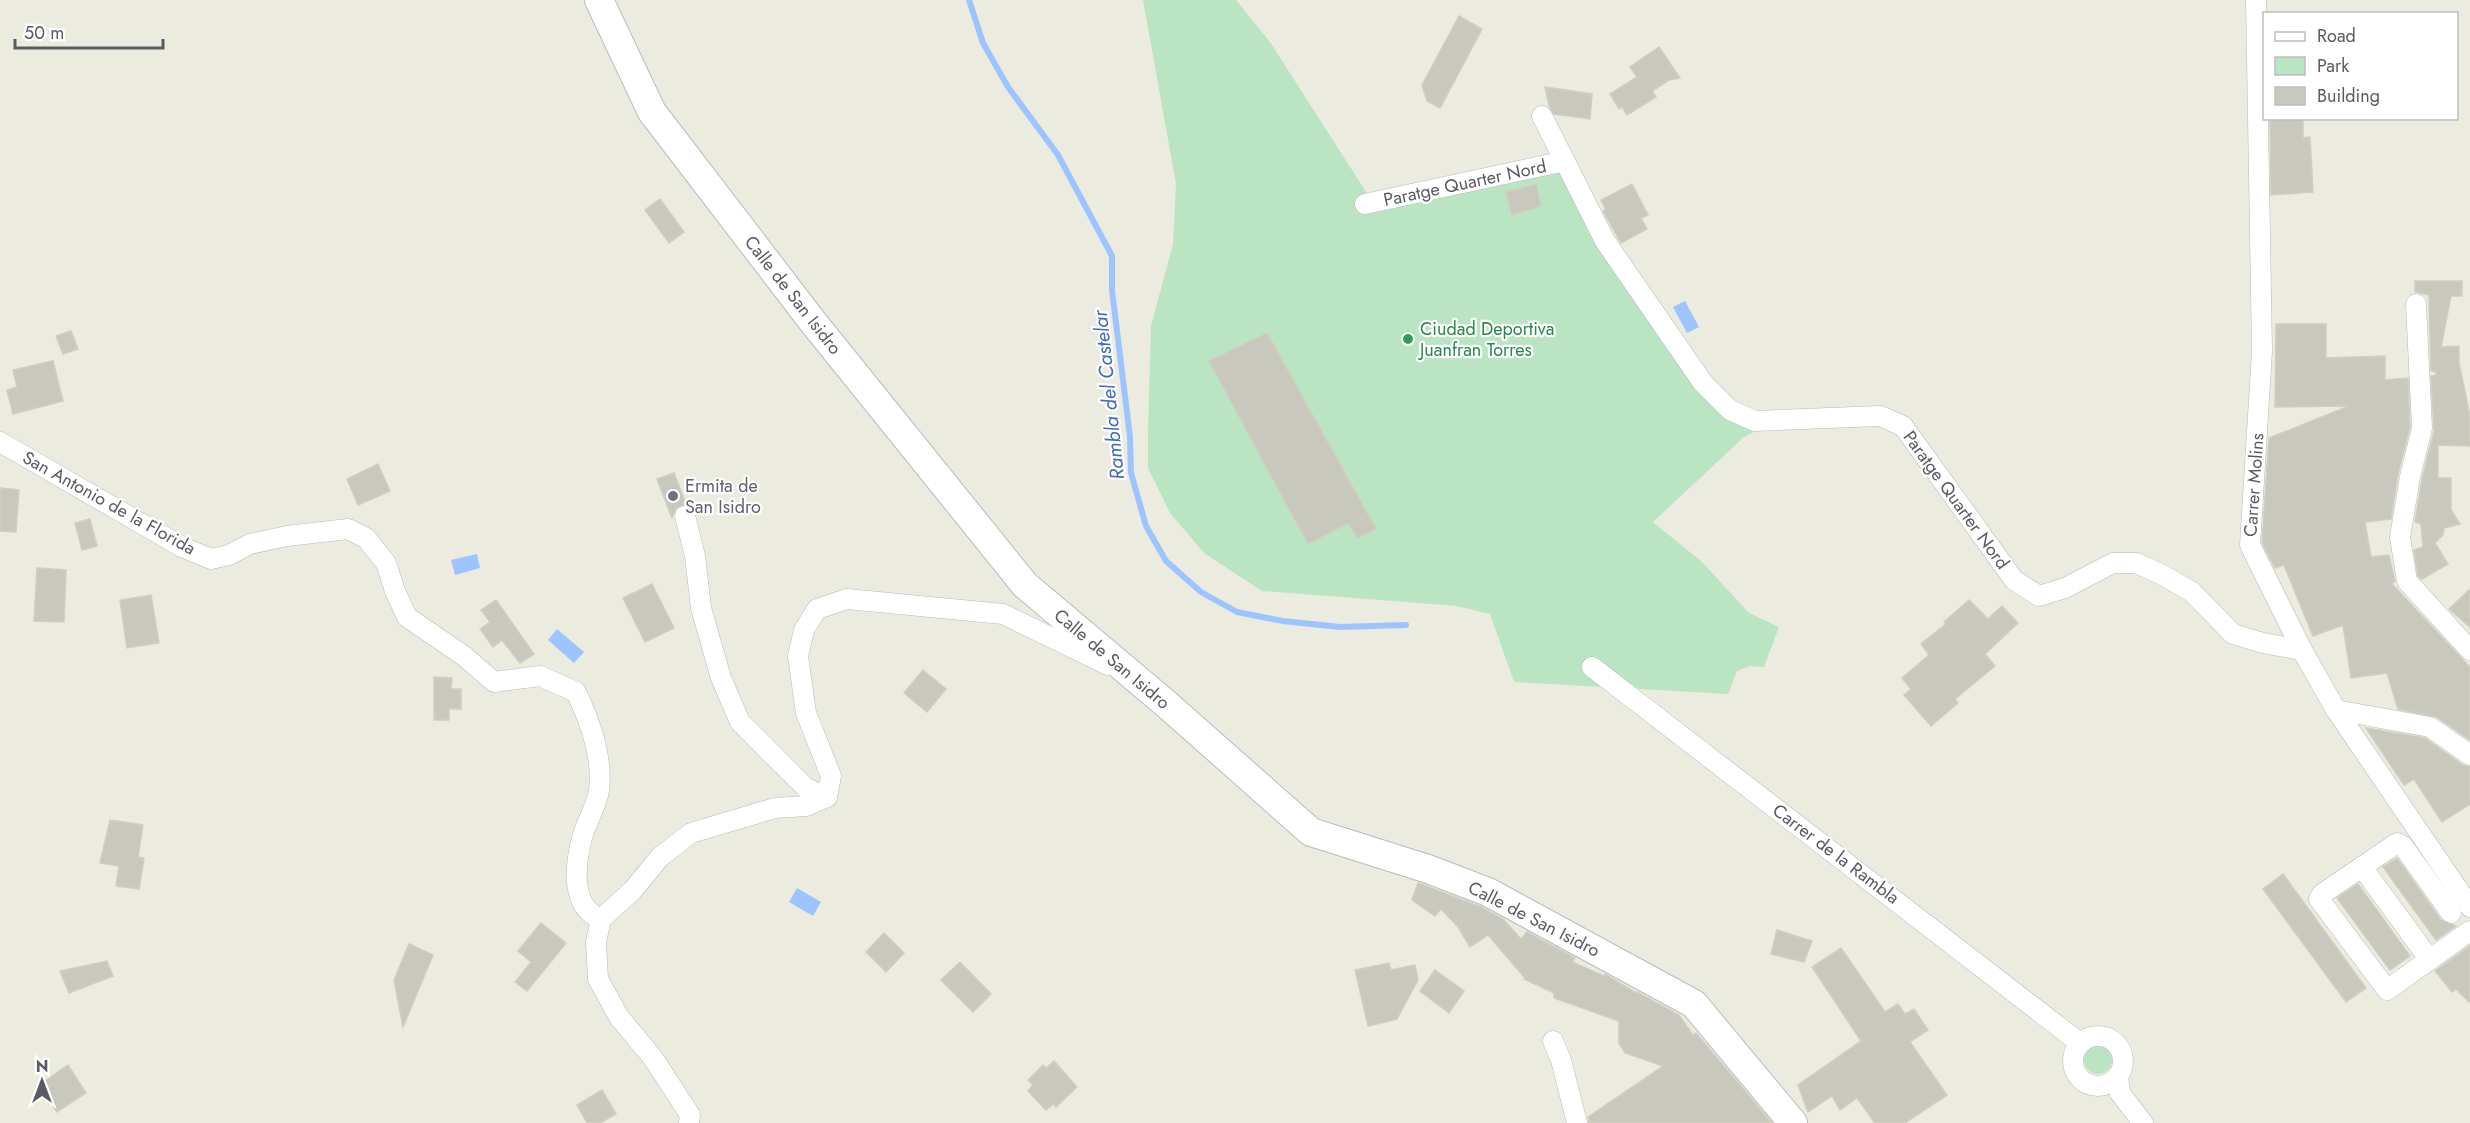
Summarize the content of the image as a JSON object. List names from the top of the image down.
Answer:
{
  "streets": {
    "street": [
      "Paratge Quarter Nord",
      "Calle de San Isidro",
      "Carrer Molins",
      "San Antonio de la Florida",
      "Carrer de la Rambla"
    ]
  },
  "crossings": [
    ["Paratge Quarter Nord", "Carrer Molins"]
  ],
  "water": ["Rambla del Castelar"],
  "places": ["Ciudad Deportiva Juanfran Torres", "Ermita de San Isidro"],
  "legend": ["Road", "Park", "Building"],
  "scale_bar": "50 m",
  "north": "top"
}
